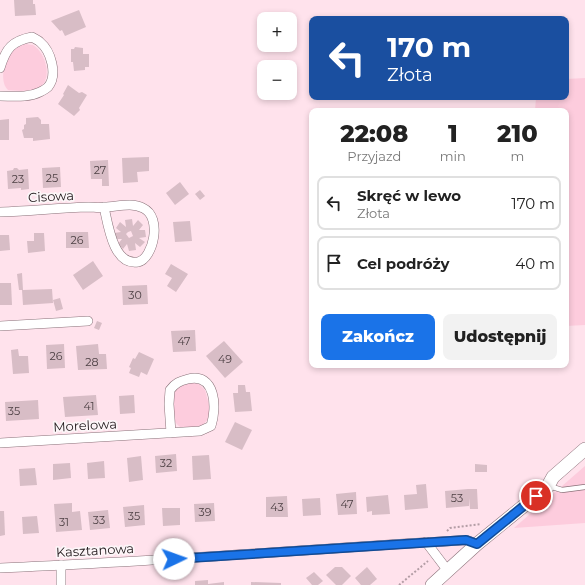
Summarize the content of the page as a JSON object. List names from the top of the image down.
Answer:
{
  "streets": {
    "street": ["Cisowa", "Morelowa", "Kasztanowa"]
  },
  "house_numbers": [
    "27",
    "25",
    "23",
    "26",
    "30",
    "47",
    "26",
    "49",
    "28",
    "41",
    "35",
    "32",
    "53",
    "47",
    "43",
    "39",
    "35",
    "33",
    "31"
  ],
  "page": {
    "map_buttons": ["+", "−"],
    "turn": ["170 m", "Złota"],
    "eta": [
      "22:08",
      "Przyjazd",
      "1",
      "min",
      "210",
      "m"
    ],
    "list": [
      {
        "name": "Skręć w lewo",
        "note": "Złota",
        "value": "170 m"
      },
      {
        "name": "Cel podróży",
        "value": "40 m"
      }
    ],
    "buttons": ["Zakończ", "Udostępnij"]
  }
}
